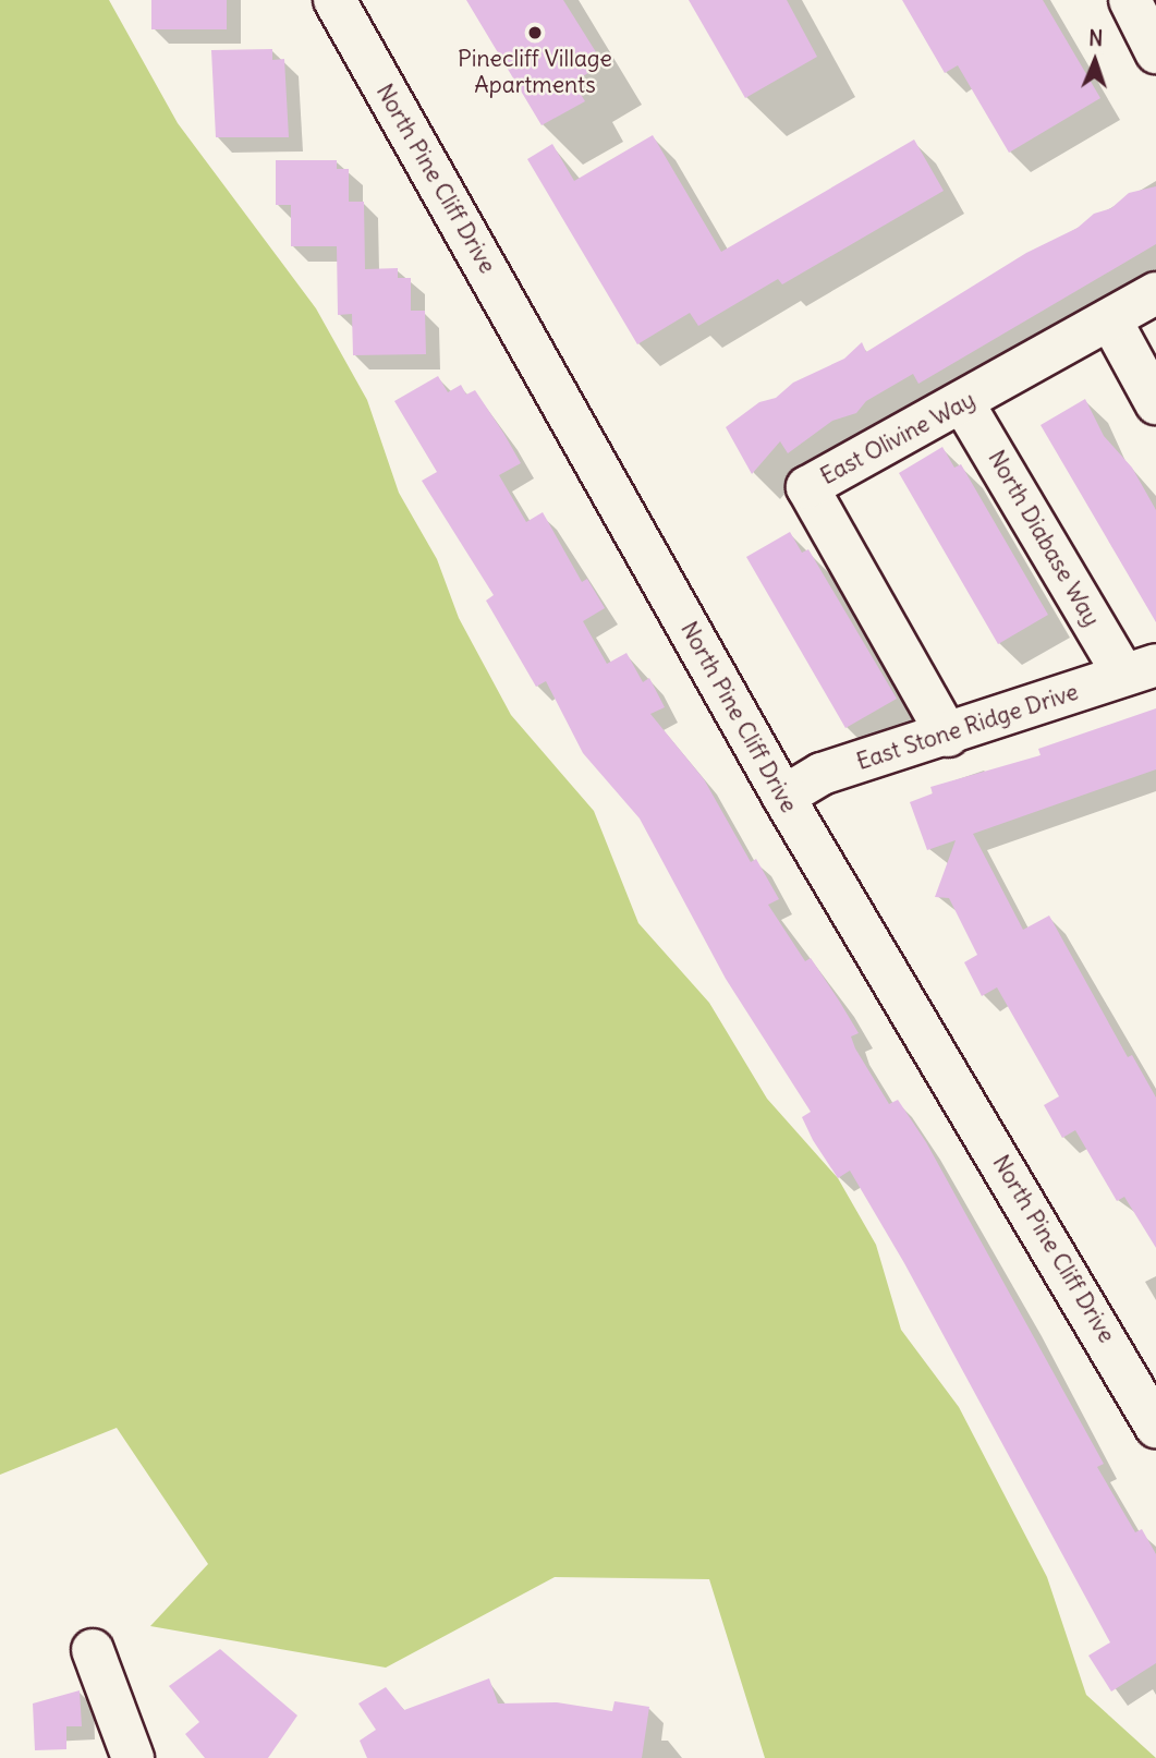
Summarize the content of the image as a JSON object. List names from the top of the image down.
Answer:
{
  "streets": {
    "street": [
      "North Pine Cliff Drive",
      "East Olivine Way",
      "North Diabase Way",
      "East Stone Ridge Drive"
    ]
  },
  "crossings": [
    ["North Pine Cliff Drive", "East Stone Ridge Drive"],
    ["East Olivine Way", "North Diabase Way"],
    ["East Olivine Way", "East Stone Ridge Drive"],
    ["North Diabase Way", "East Stone Ridge Drive"]
  ],
  "places": ["Pinecliff Village Apartments"],
  "north": "top"
}
